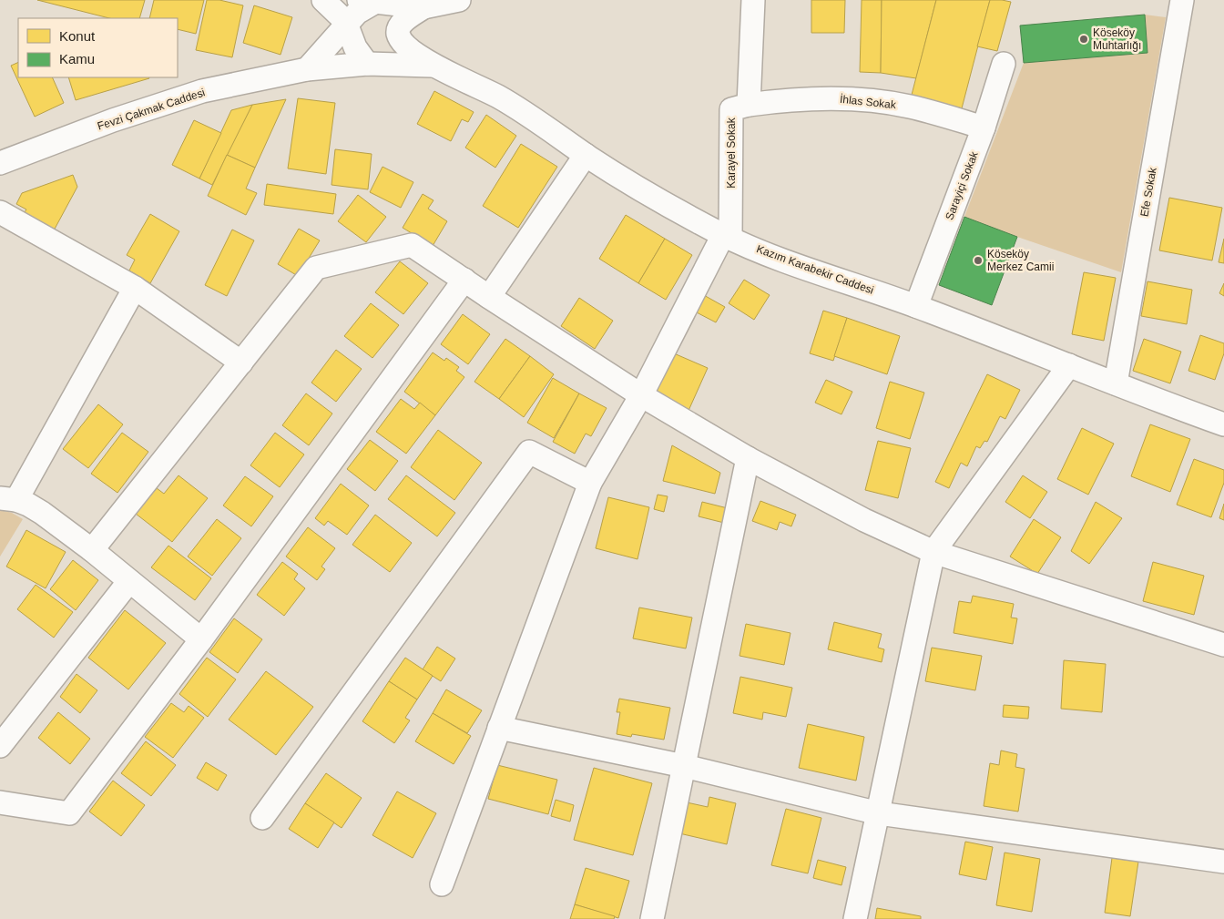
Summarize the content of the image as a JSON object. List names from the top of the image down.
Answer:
{
  "streets": {
    "street": [
      "İhlas Sokak",
      "Fevzi Çakmak Caddesi",
      "Karayel Sokak",
      "Sarayiçi Sokak",
      "Efe Sokak",
      "Kazım Karabekir Caddesi"
    ]
  },
  "crossings": [
    ["İhlas Sokak", "Karayel Sokak"],
    ["İhlas Sokak", "Sarayiçi Sokak"],
    ["Fevzi Çakmak Caddesi", "Kazım Karabekir Caddesi"],
    ["Karayel Sokak", "Kazım Karabekir Caddesi"],
    ["Sarayiçi Sokak", "Kazım Karabekir Caddesi"],
    ["Efe Sokak", "Kazım Karabekir Caddesi"]
  ],
  "places": ["Köseköy Muhtarlığı", "Köseköy Merkez Camii"],
  "legend": ["Konut", "Kamu"]
}
